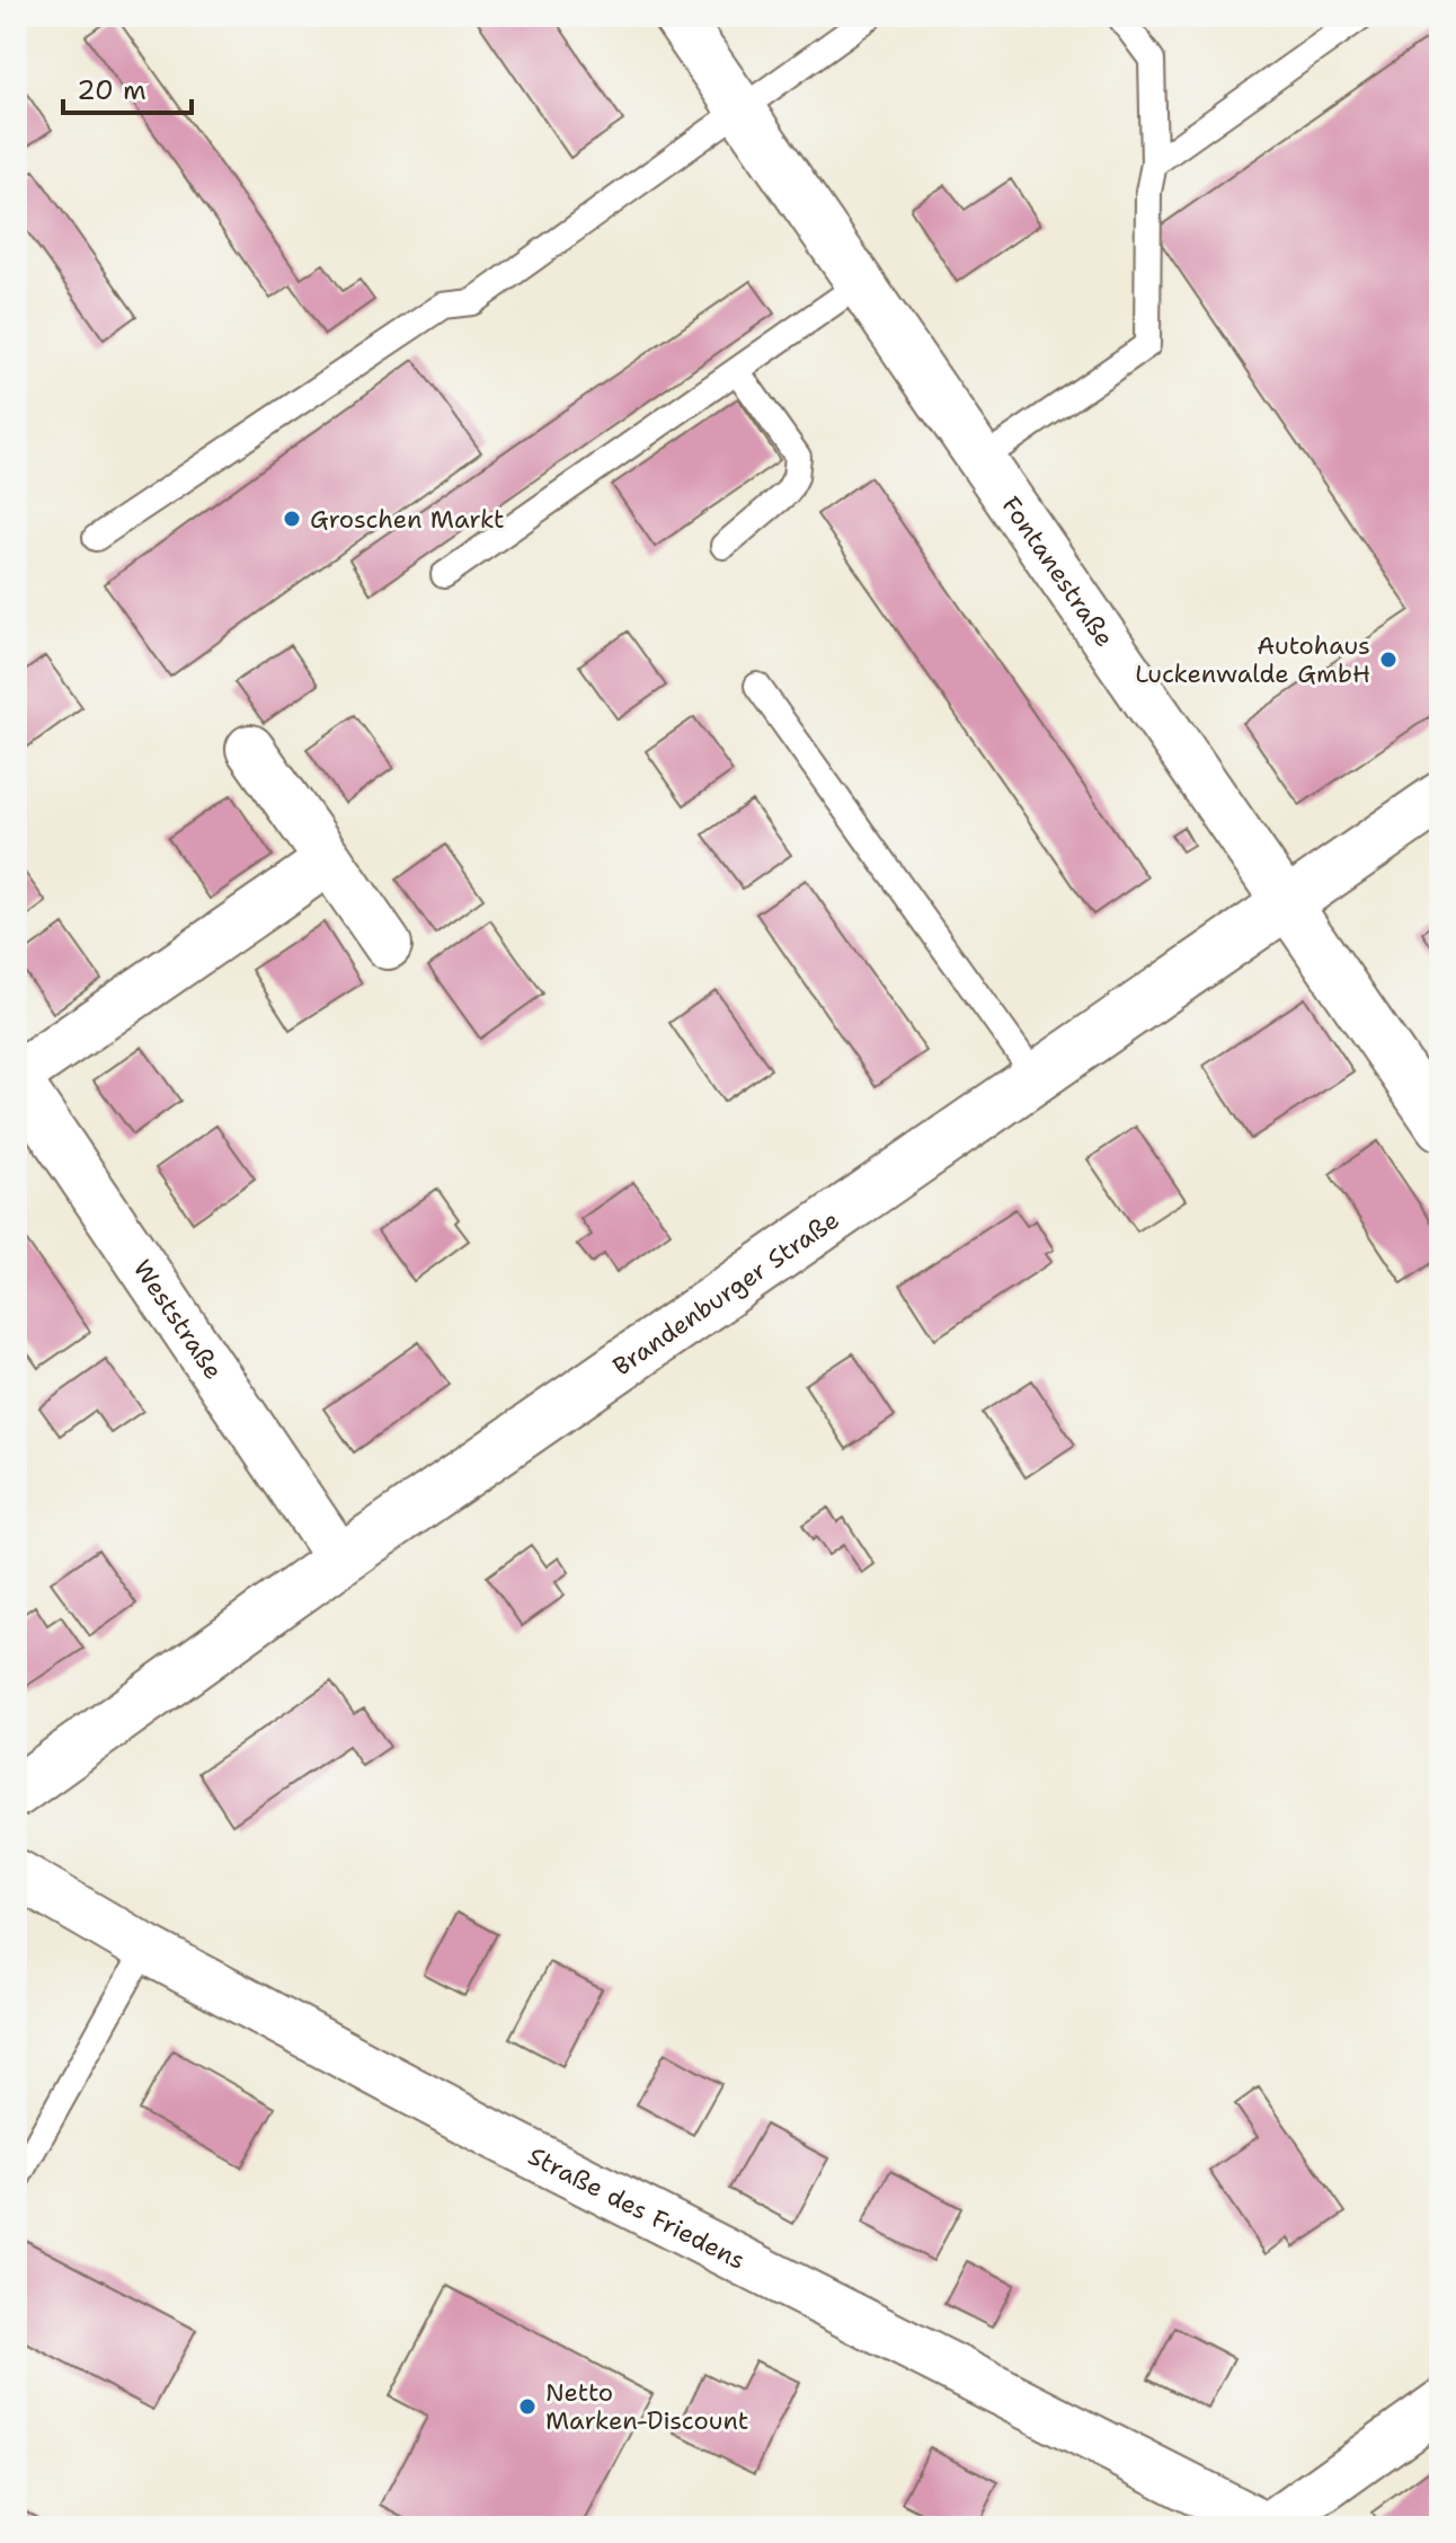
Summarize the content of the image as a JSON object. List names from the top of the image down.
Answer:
{
  "streets": {
    "street": [
      "Fontanestraße",
      "Brandenburger Straße",
      "Weststraße",
      "Straße des Friedens"
    ]
  },
  "crossings": [
    ["Fontanestraße", "Brandenburger Straße"],
    ["Brandenburger Straße", "Weststraße"]
  ],
  "places": ["Groschen Markt", "Autohaus Luckenwalde GmbH", "Netto Marken-Discount"],
  "scale_bar": "20 m"
}
